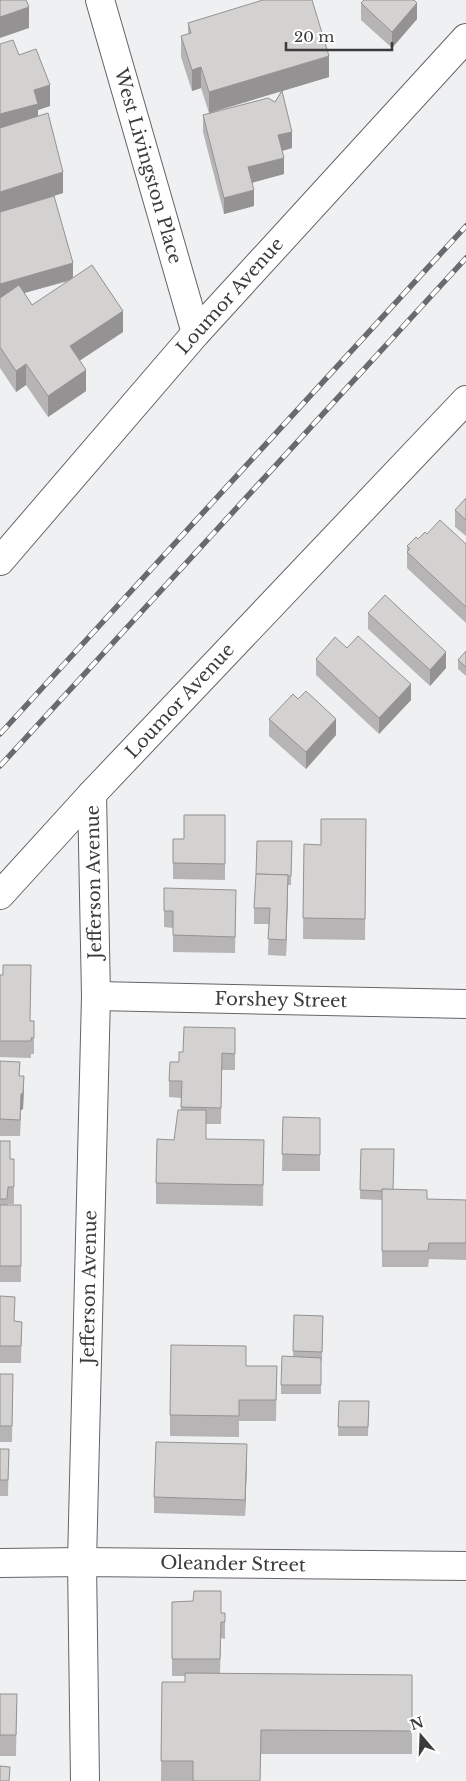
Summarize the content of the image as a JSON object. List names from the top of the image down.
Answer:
{
  "streets": {
    "street": [
      "West Livingston Place",
      "Loumor Avenue",
      "Jefferson Avenue",
      "Forshey Street",
      "Oleander Street"
    ]
  },
  "crossings": [
    ["West Livingston Place", "Loumor Avenue"],
    ["Loumor Avenue", "Jefferson Avenue"],
    ["Jefferson Avenue", "Forshey Street"],
    ["Jefferson Avenue", "Oleander Street"]
  ],
  "scale_bar": "20 m",
  "north": "top"
}
